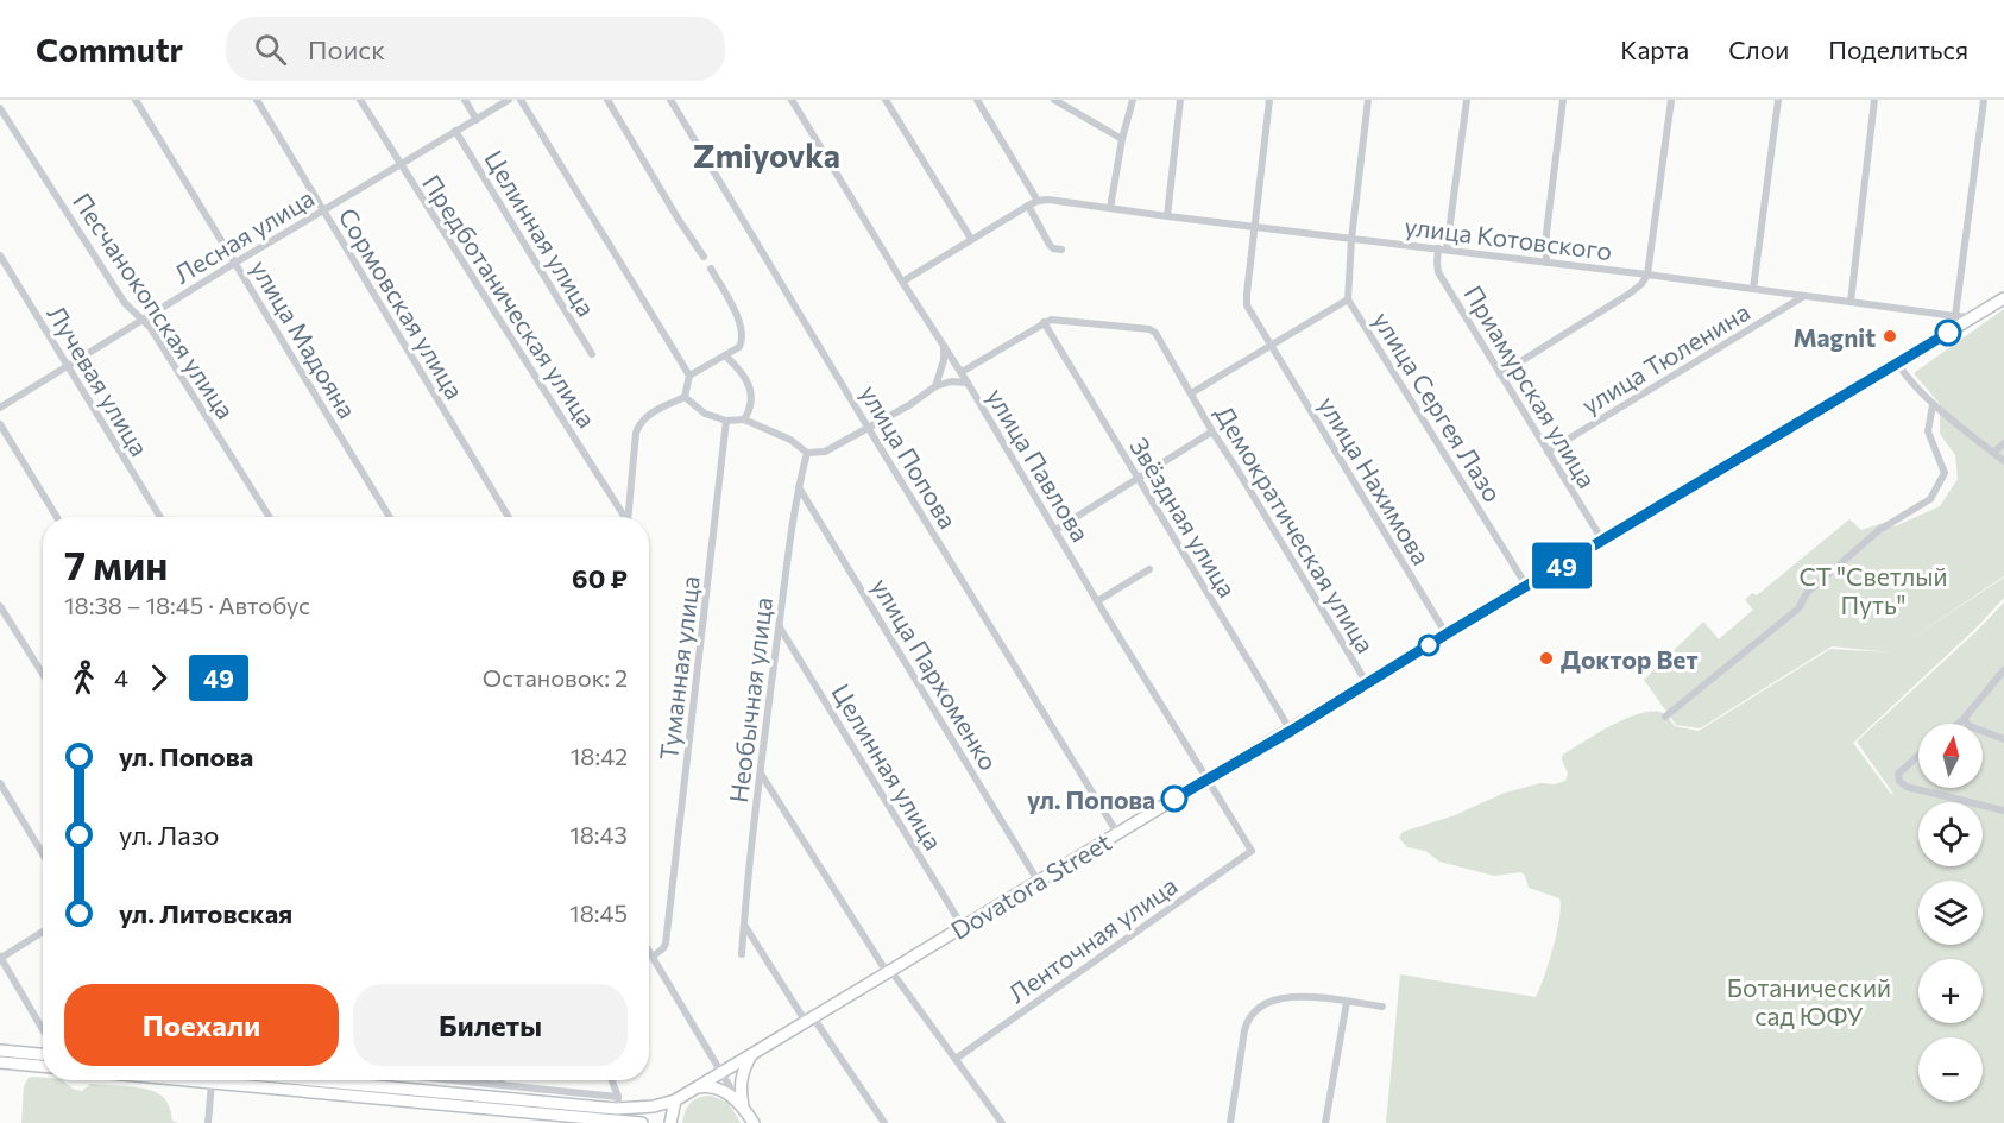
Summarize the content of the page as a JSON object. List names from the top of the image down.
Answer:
{
  "streets": {
    "main road": ["Dovatora Street"],
    "street": [
      "Целинная улица",
      "Лесная улица",
      "улица Котовского",
      "Предботаническая улица",
      "Сормовская улица",
      "Песчанокопская улица",
      "улица Мадояна",
      "улица Тюленина",
      "Лучевая улица",
      "Приамурская улица",
      "улица Сергея Лазо",
      "улица Попова",
      "улица Павлова",
      "улица Нахимова",
      "Звёздная улица",
      "Демократическая улица",
      "Туманная улица",
      "улица Пархоменко",
      "Необычная улица",
      "Ленточная улица"
    ]
  },
  "crossings": [
    ["Целинная улица", "Лесная улица"],
    ["Целинная улица", "Необычная улица"],
    ["Целинная улица", "Dovatora Street"],
    ["Лесная улица", "Предботаническая улица"],
    ["Лесная улица", "Сормовская улица"],
    ["Лесная улица", "Песчанокопская улица"],
    ["Лесная улица", "улица Мадояна"],
    ["Лесная улица", "Лучевая улица"],
    ["улица Котовского", "улица Тюленина"],
    ["улица Котовского", "Приамурская улица"],
    ["улица Котовского", "улица Сергея Лазо"],
    ["улица Котовского", "улица Нахимова"],
    ["улица Котовского", "Dovatora Street"],
    ["улица Тюленина", "Приамурская улица"],
    ["Приамурская улица", "Dovatora Street"],
    ["улица Сергея Лазо", "Dovatora Street"],
    ["улица Попова", "Dovatora Street"],
    ["улица Павлова", "Dovatora Street"],
    ["улица Павлова", "Ленточная улица"],
    ["улица Нахимова", "Dovatora Street"],
    ["Звёздная улица", "Демократическая улица"],
    ["Звёздная улица", "Dovatora Street"],
    ["Демократическая улица", "Dovatora Street"],
    ["улица Пархоменко", "Необычная улица"],
    ["улица Пархоменко", "Dovatora Street"]
  ],
  "districts": ["Zmiyovka"],
  "parks": ["СТ \"Светлый Путь\"", "Ботанический сад ЮФУ"],
  "places": ["Magnit", "Доктор Вет", "ул. Попова"],
  "lines": ["bus line 49"],
  "north": "top",
  "page": {
    "header": "Commutr",
    "search": "Поиск",
    "nav": ["Карта", "Слои", "Поделиться"],
    "on_map": "49",
    "heading": ["7 мин", "18:38 – 18:45 · Автобус", "60 ₽"],
    "legs": ["4", "49", "Остановок: 2"],
    "list": [
      {
        "name": "ул. Попова",
        "value": "18:42"
      },
      {
        "name": "ул. Лазо",
        "value": "18:43"
      },
      {
        "name": "ул. Литовская",
        "value": "18:45"
      }
    ],
    "map_buttons": ["+", "−"],
    "buttons": ["Поехали", "Билеты"]
  }
}
